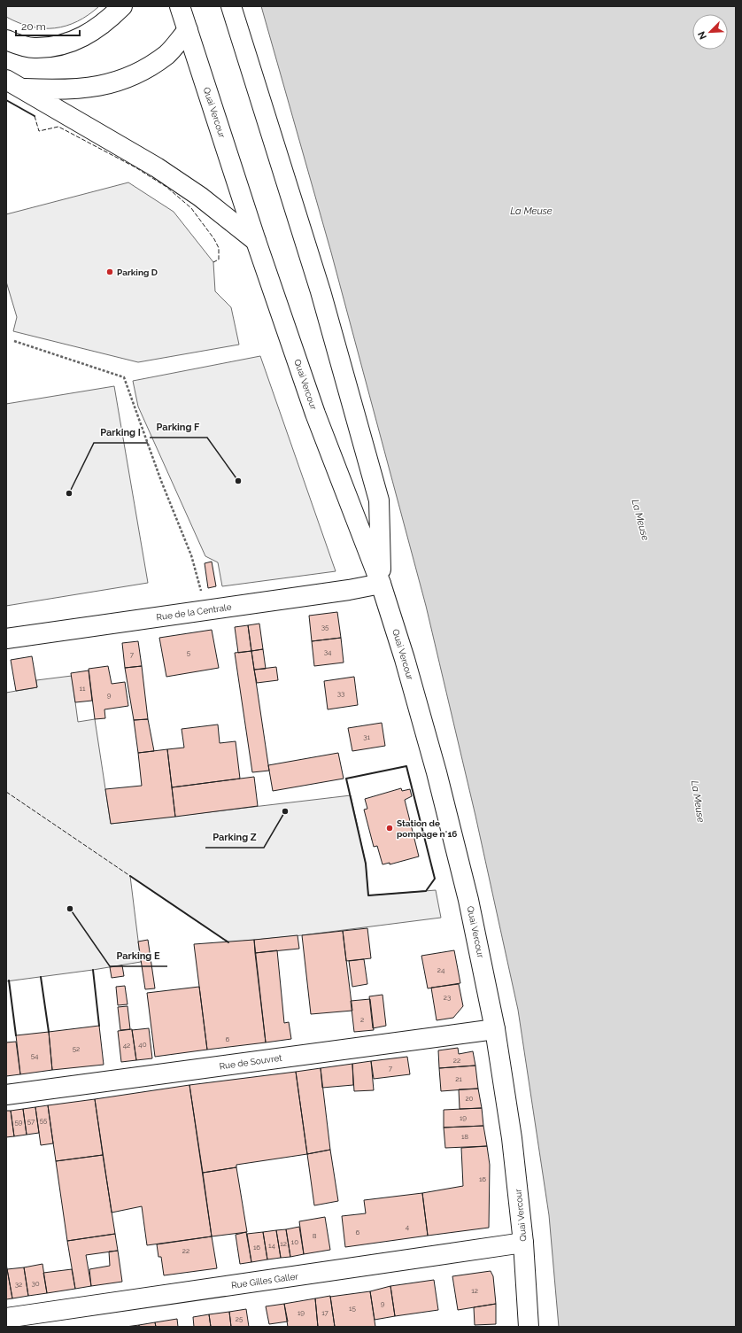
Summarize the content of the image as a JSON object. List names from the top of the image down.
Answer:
{
  "streets": {
    "main road": [
      "Quai Vercour",
      "Rue de la Centrale",
      "Rue de Souvret",
      "Rue Gilles Galler"
    ]
  },
  "crossings": [
    ["Quai Vercour", "Rue de la Centrale"],
    ["Quai Vercour", "Rue de Souvret"],
    ["Quai Vercour", "Rue Gilles Galler"]
  ],
  "water": ["La Meuse"],
  "places": [
    "Parking D",
    "Parking F",
    "Parking I",
    "Parking Z",
    "Station de pompage n°16",
    "Parking E"
  ],
  "house_numbers": [
    "35",
    "34",
    "5",
    "7",
    "11",
    "33",
    "9",
    "31",
    "24",
    "23",
    "2",
    "6",
    "40",
    "42",
    "52",
    "54",
    "22",
    "7",
    "21",
    "20",
    "19",
    "55",
    "57",
    "59",
    "18",
    "16",
    "4",
    "6",
    "8",
    "10",
    "12",
    "14",
    "16",
    "22",
    "30",
    "32",
    "12",
    "9",
    "15",
    "19",
    "17",
    "25"
  ],
  "scale_bar": "20 m",
  "north": "bottom left"
}
